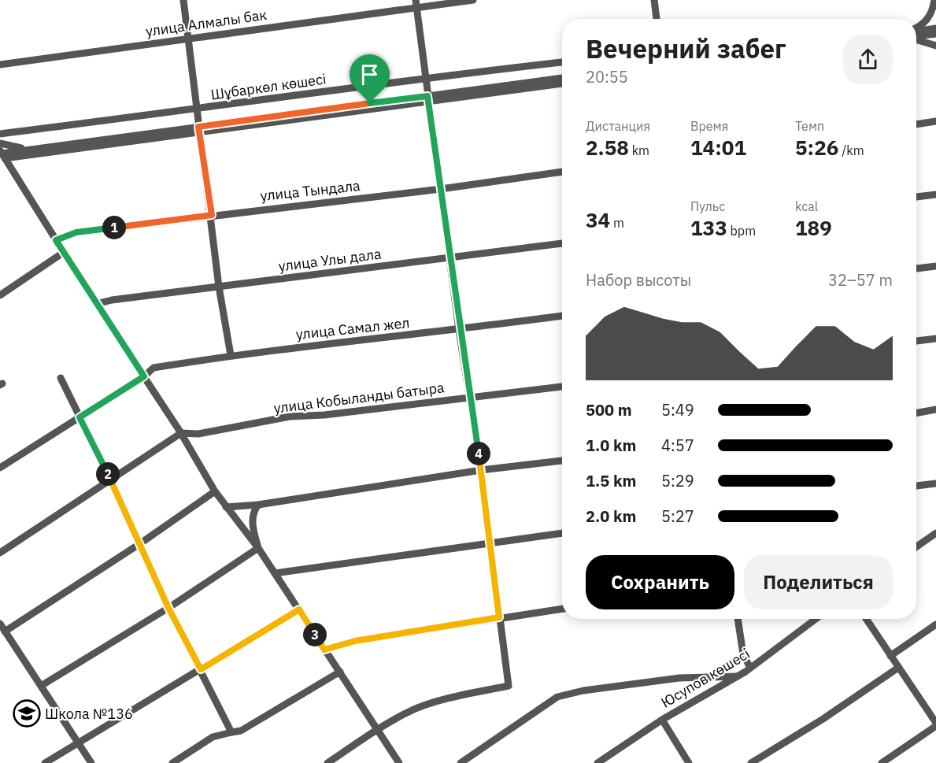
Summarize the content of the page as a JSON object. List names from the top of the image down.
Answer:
{
  "streets": {
    "street": [
      "улица Алмалы бак",
      "Шұбаркөл көшесі",
      "улица Тындала",
      "улица Улы дала",
      "улица Самал жел",
      "улица Кобыланды батыра",
      "Юсупов көшесі"
    ]
  },
  "places": {
    "school or university": ["Школа №136"]
  },
  "page": {
    "heading": ["Вечерний забег", "20:55"],
    "stats": [
      ["Дистанция", "2.58 km"],
      ["Время", "14:01"],
      ["Темп", "5:26 /km"],
      ["34 m"],
      ["Пульс", "133 bpm"],
      ["kcal", "189"]
    ],
    "pins": [
      "1",
      "4",
      "2",
      "3"
    ],
    "chart": ["Набор высоты", "32–57 m"],
    "list": [
      {
        "name": "500 m",
        "note": "5:49"
      },
      {
        "name": "1.0 km",
        "note": "4:57"
      },
      {
        "name": "1.5 km",
        "note": "5:29"
      },
      {
        "name": "2.0 km",
        "note": "5:27"
      }
    ],
    "buttons": ["Сохранить", "Поделиться"]
  }
}
